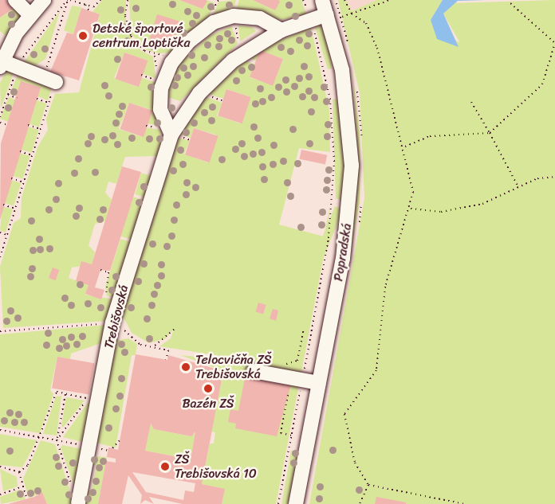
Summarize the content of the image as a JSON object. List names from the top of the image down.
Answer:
{
  "streets": {
    "street": ["Popradská", "Trebišovská"]
  },
  "crossings": [
    ["Popradská", "Trebišovská"]
  ],
  "places": [
    "Detské športové centrum Loptička",
    "Telocvičňa ZŠ Trebišovská",
    "Bazén ZŠ",
    "ZŠ Trebišovská 10"
  ]
}
